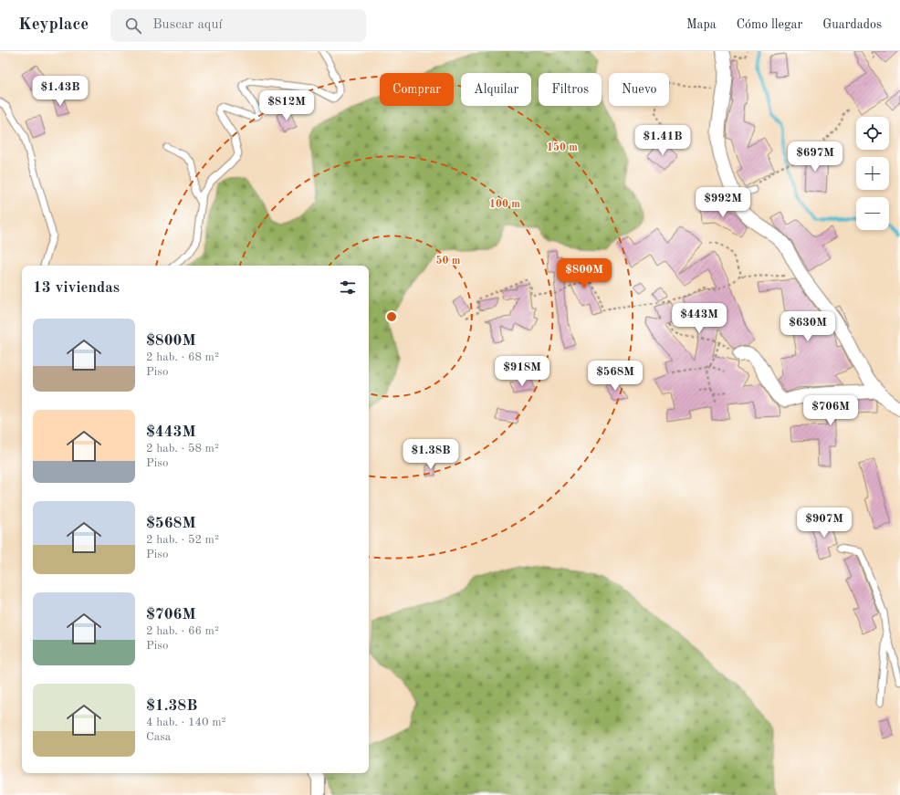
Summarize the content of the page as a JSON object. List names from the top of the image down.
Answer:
{
  "page": {
    "header": "Keyplace",
    "search": "Buscar aquí",
    "nav": ["Mapa", "Cómo llegar", "Guardados"],
    "chip": [
      "Comprar",
      "Alquilar",
      "Filtros",
      "Nuevo"
    ],
    "price": [
      "$1.43B",
      "$812M",
      "$1.41B",
      "$697M",
      "$992M",
      "$800M",
      "$443M",
      "$630M",
      "$918M",
      "$568M",
      "$706M",
      "$1.38B",
      "$907M"
    ],
    "map_buttons": ["+", "−"],
    "heading": "13 viviendas",
    "list": [
      {
        "name": "$800M",
        "note": "2 hab. · 68 m² · Piso"
      },
      {
        "name": "$443M",
        "note": "2 hab. · 58 m² · Piso"
      },
      {
        "name": "$568M",
        "note": "2 hab. · 52 m² · Piso"
      },
      {
        "name": "$706M",
        "note": "2 hab. · 66 m² · Piso"
      },
      {
        "name": "$1.38B",
        "note": "4 hab. · 140 m² · Casa"
      }
    ]
  },
  "rings": ["150 m", "100 m", "50 m"]
}
